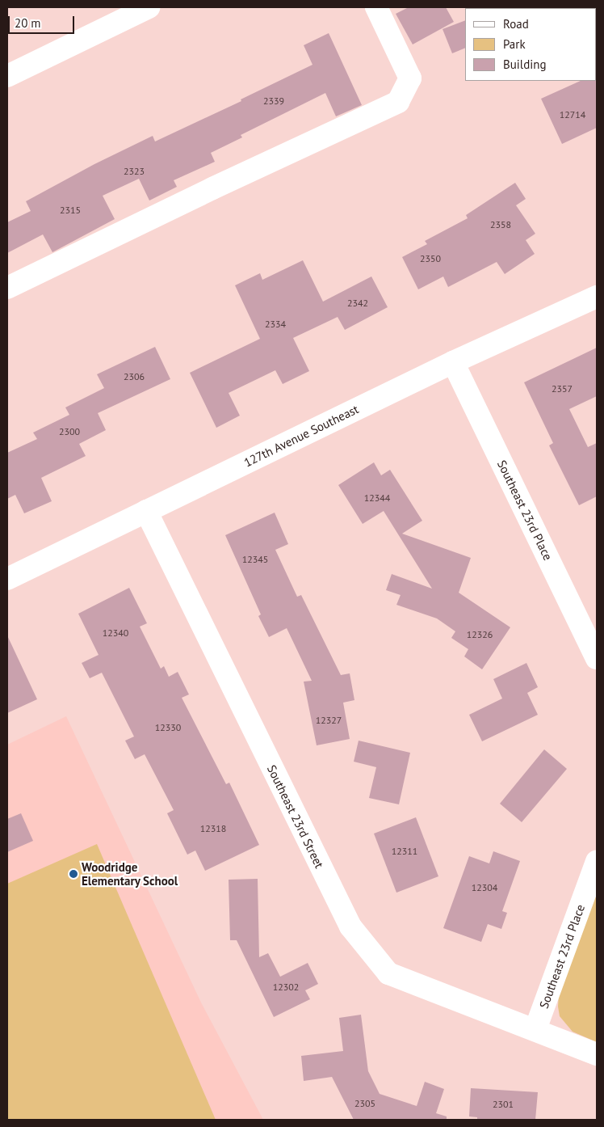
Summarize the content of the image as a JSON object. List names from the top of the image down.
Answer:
{
  "streets": {
    "street": ["127th Avenue Southeast", "Southeast 23rd Place", "Southeast 23rd Street"]
  },
  "crossings": [
    ["127th Avenue Southeast", "Southeast 23rd Place"],
    ["127th Avenue Southeast", "Southeast 23rd Street"],
    ["Southeast 23rd Place", "Southeast 23rd Street"]
  ],
  "places": ["Woodridge Elementary School"],
  "house_numbers": [
    "2339",
    "12714",
    "2323",
    "2315",
    "2358",
    "2350",
    "2342",
    "2334",
    "2306",
    "2357",
    "2300",
    "12344",
    "12345",
    "12340",
    "12326",
    "12327",
    "12330",
    "12318",
    "12311",
    "12304",
    "12302",
    "2305",
    "2301"
  ],
  "legend": ["Road", "Park", "Building"],
  "scale_bar": "20 m"
}
